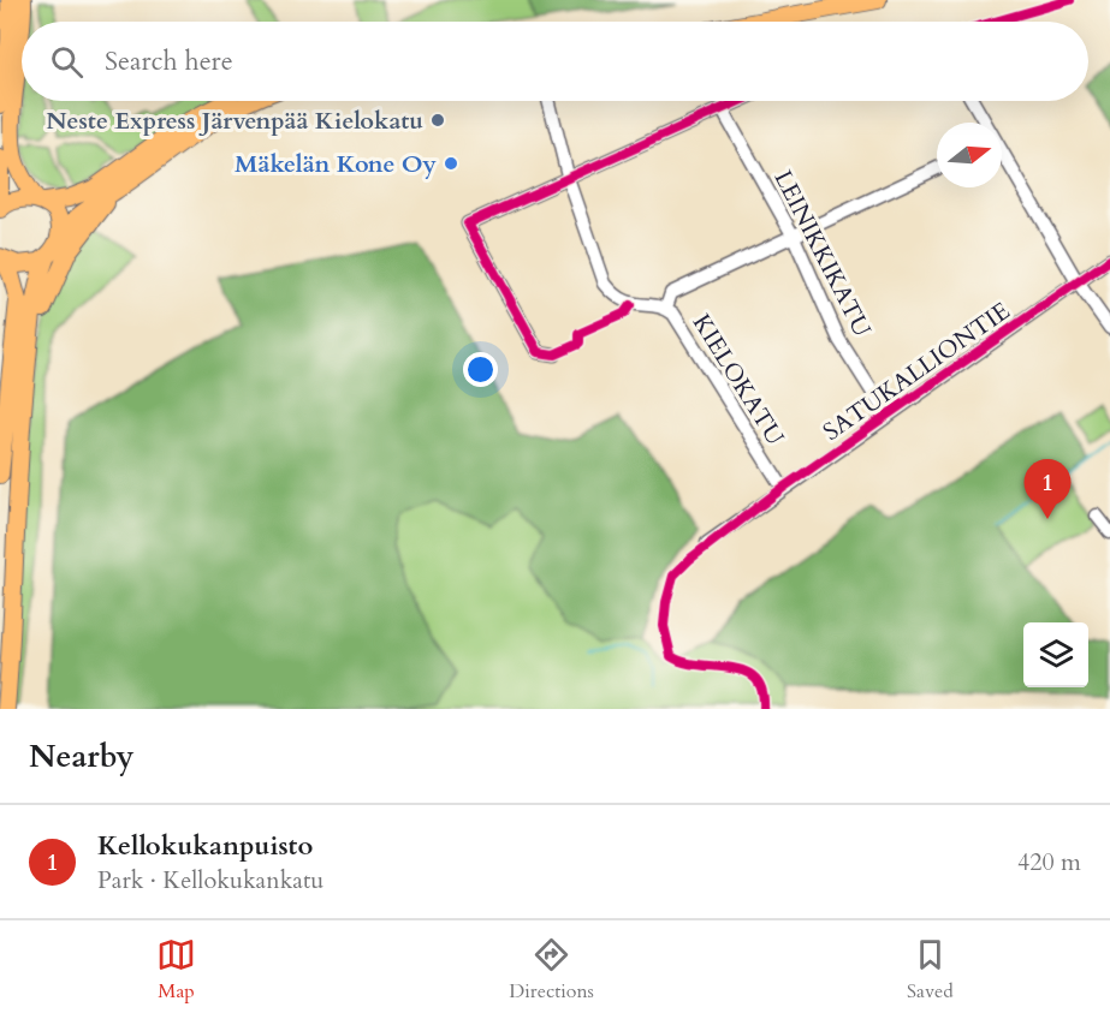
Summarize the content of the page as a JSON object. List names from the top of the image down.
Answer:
{
  "streets": {
    "street": ["LEINIKKIKATU", "SATUKALLIONTIE", "KIELOKATU"]
  },
  "crossings": [
    ["LEINIKKIKATU", "SATUKALLIONTIE"],
    ["SATUKALLIONTIE", "KIELOKATU"]
  ],
  "places": ["Neste Express Järvenpää Kielokatu", "Mäkelän Kone Oy"],
  "north": "right",
  "page": {
    "search": "Search here",
    "pins": "1",
    "heading": "Nearby",
    "list": [
      {
        "mark": "1",
        "name": "Kellokukanpuisto",
        "note": "Park · Kellokukankatu",
        "value": "420 m"
      }
    ],
    "nav": ["Map", "Directions", "Saved"]
  }
}
